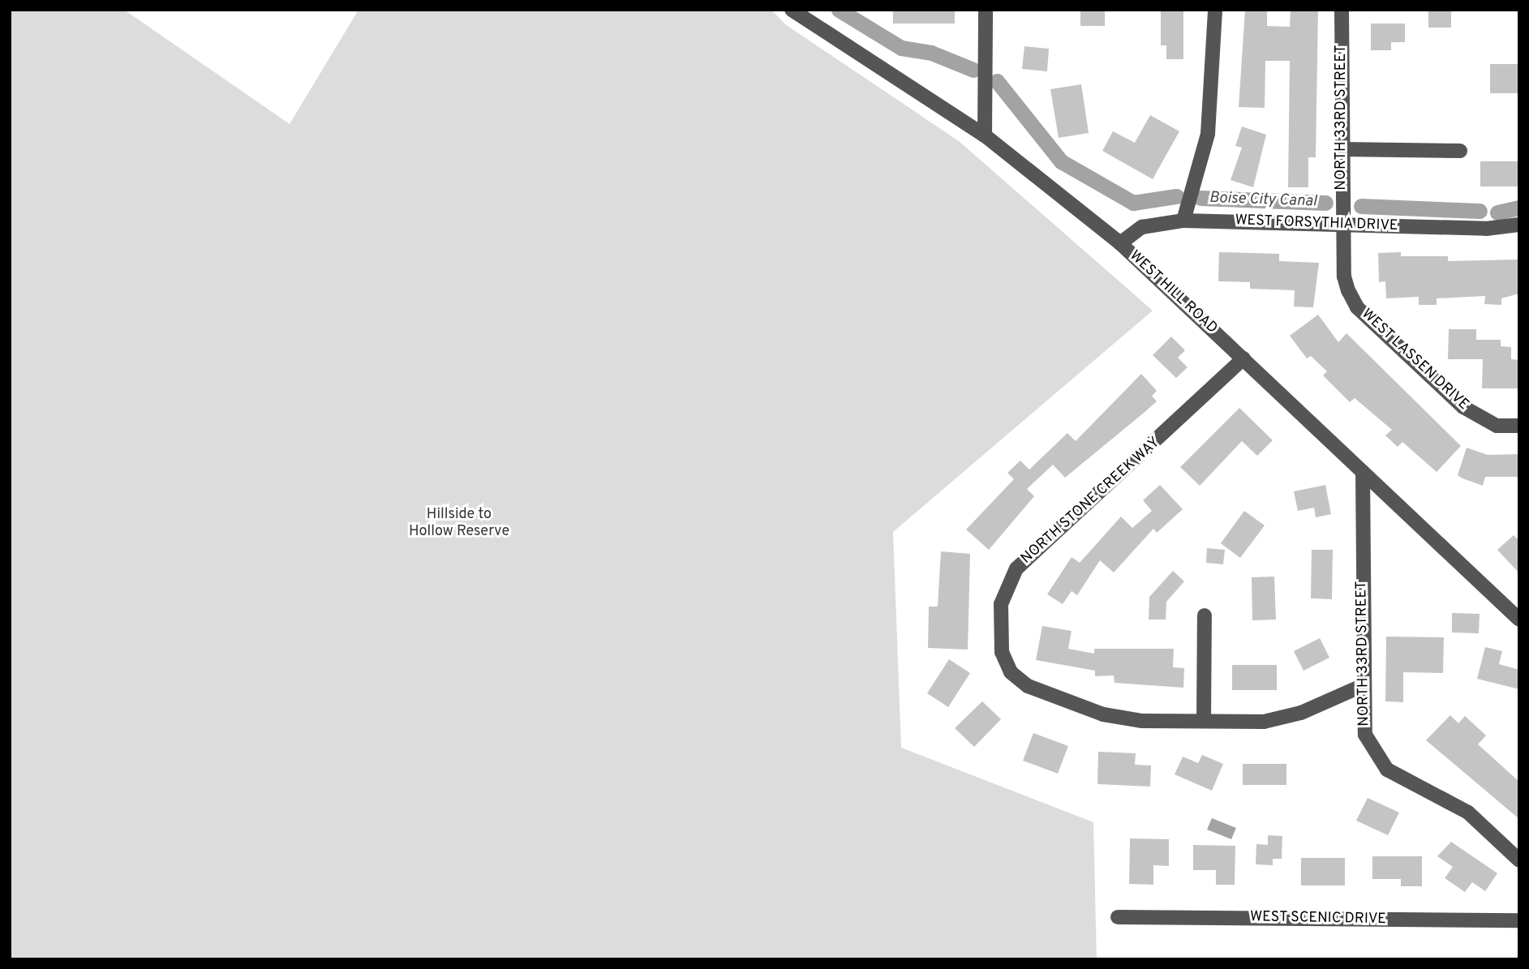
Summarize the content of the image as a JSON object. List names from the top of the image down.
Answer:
{
  "streets": {
    "street": [
      "NORTH 33RD STREET",
      "WEST FORSYTHIA DRIVE",
      "WEST HILL ROAD",
      "WEST LASSEN DRIVE",
      "NORTH STONE CREEK WAY",
      "WEST SCENIC DRIVE"
    ]
  },
  "crossings": [
    ["NORTH 33RD STREET", "WEST FORSYTHIA DRIVE"],
    ["NORTH 33RD STREET", "WEST HILL ROAD"],
    ["NORTH 33RD STREET", "WEST LASSEN DRIVE"],
    ["NORTH 33RD STREET", "NORTH STONE CREEK WAY"],
    ["WEST FORSYTHIA DRIVE", "WEST HILL ROAD"],
    ["WEST FORSYTHIA DRIVE", "WEST LASSEN DRIVE"],
    ["WEST HILL ROAD", "NORTH STONE CREEK WAY"]
  ],
  "water": ["Boise City Canal"],
  "parks": ["Hillside to Hollow Reserve"]
}
